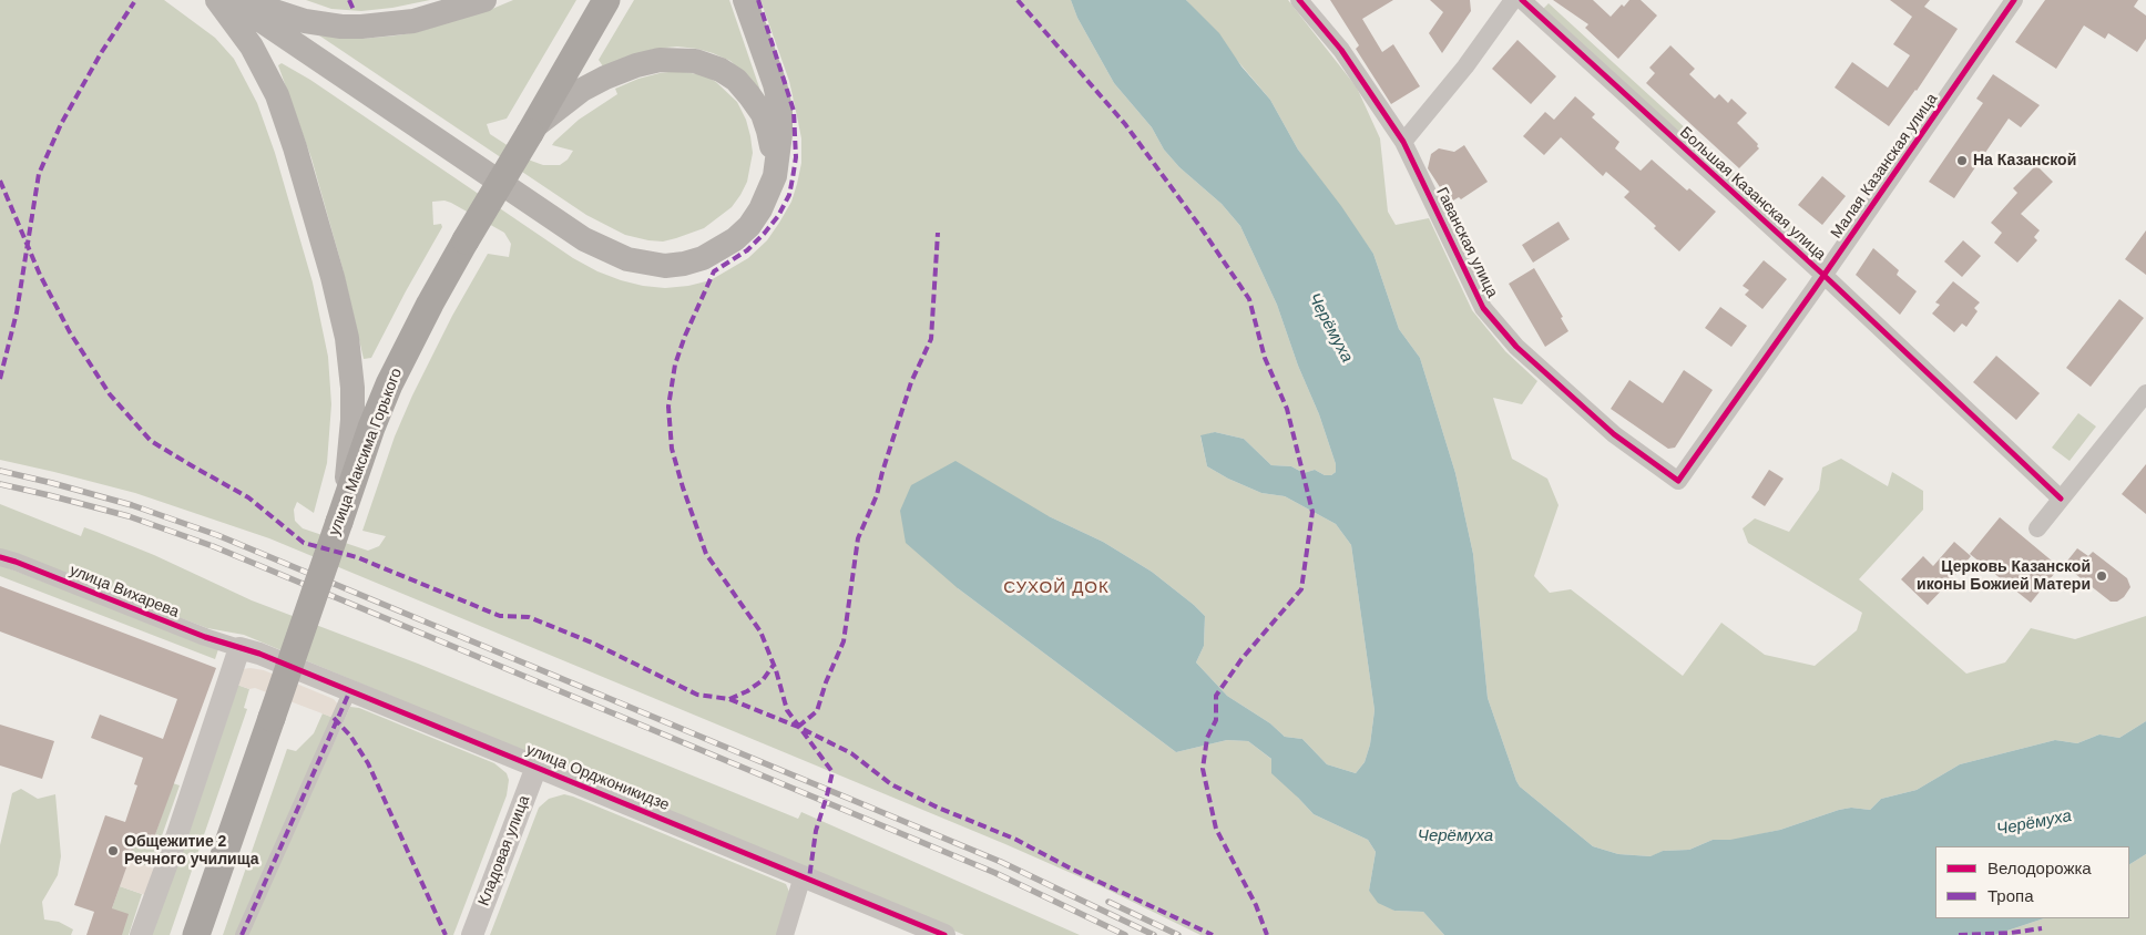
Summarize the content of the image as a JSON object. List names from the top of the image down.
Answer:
{
  "streets": {
    "main road": ["улица Максима Горького"],
    "street": [
      "Малая Казанская улица",
      "Большая Казанская улица",
      "Гаванская улица",
      "улица Вихарева",
      "улица Орджоникидзе",
      "Кладовая улица"
    ]
  },
  "crossings": [
    ["Малая Казанская улица", "Большая Казанская улица"],
    ["Малая Казанская улица", "Гаванская улица"],
    ["улица Вихарева", "улица Орджоникидзе"],
    ["улица Орджоникидзе", "Кладовая улица"]
  ],
  "districts": ["СУХОЙ ДОК"],
  "water": ["Черёмуха"],
  "places": ["На Казанской", "Церковь Казанской иконы Божией Матери", "Общежитие 2 Речного училища"],
  "legend": ["Велодорожка", "Тропа"]
}
